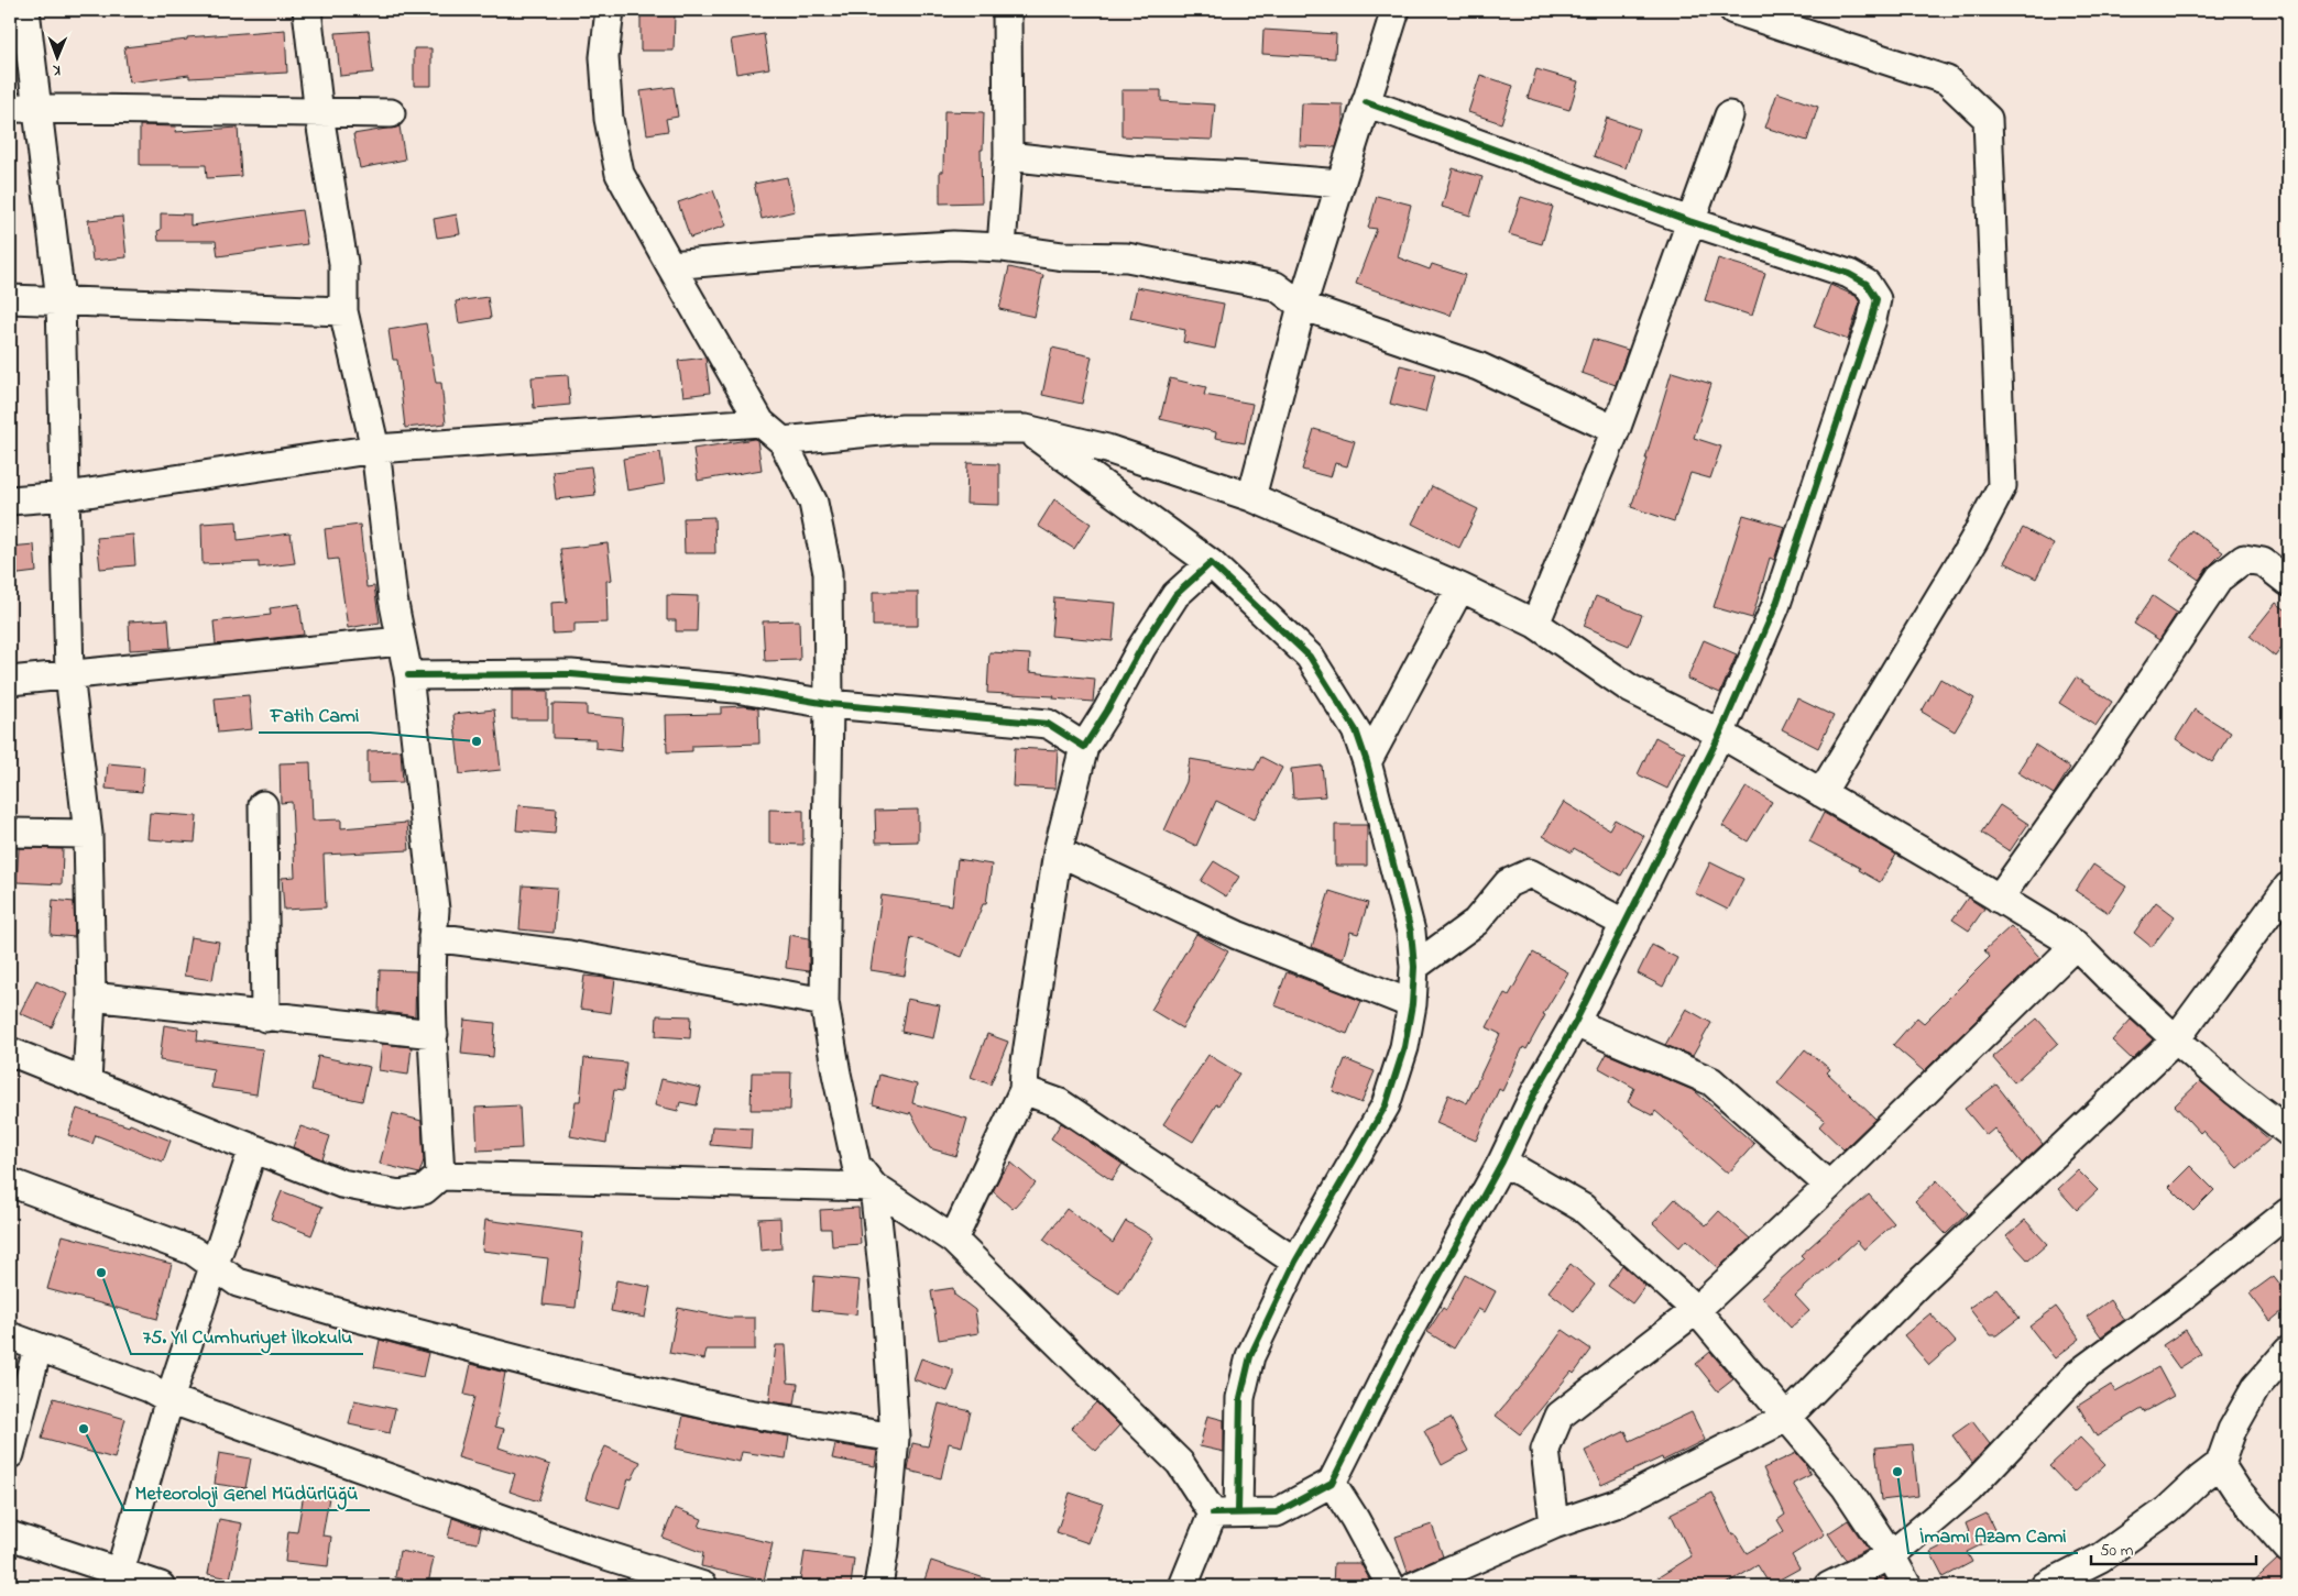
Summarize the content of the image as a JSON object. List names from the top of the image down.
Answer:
{
  "places": [
    "Fatih Cami",
    "75. Yıl Cumhuriyet İlkokulu",
    "Meteoroloji Genel Müdürlüğü",
    "İmamı Azam Cami"
  ],
  "scale_bar": "50 m",
  "north": "bottom"
}
